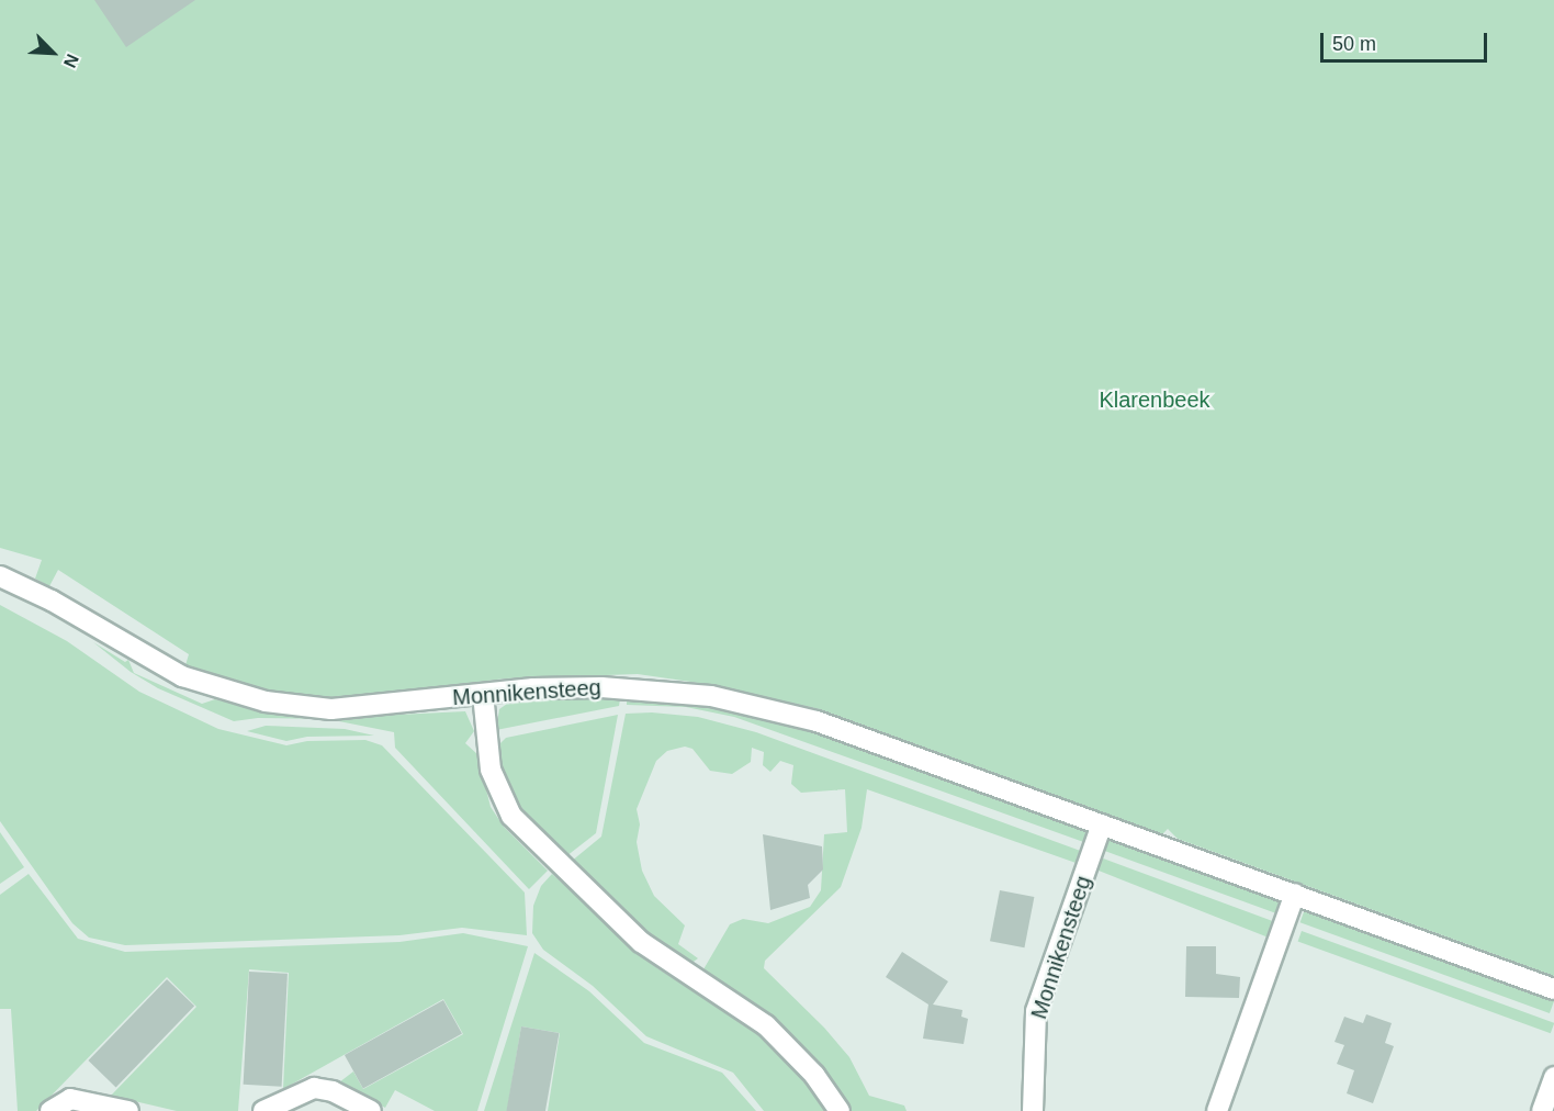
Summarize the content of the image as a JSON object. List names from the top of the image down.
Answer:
{
  "streets": {
    "street": ["Monnikensteeg"]
  },
  "parks": ["Klarenbeek"],
  "scale_bar": "50 m",
  "north": "bottom right"
}
